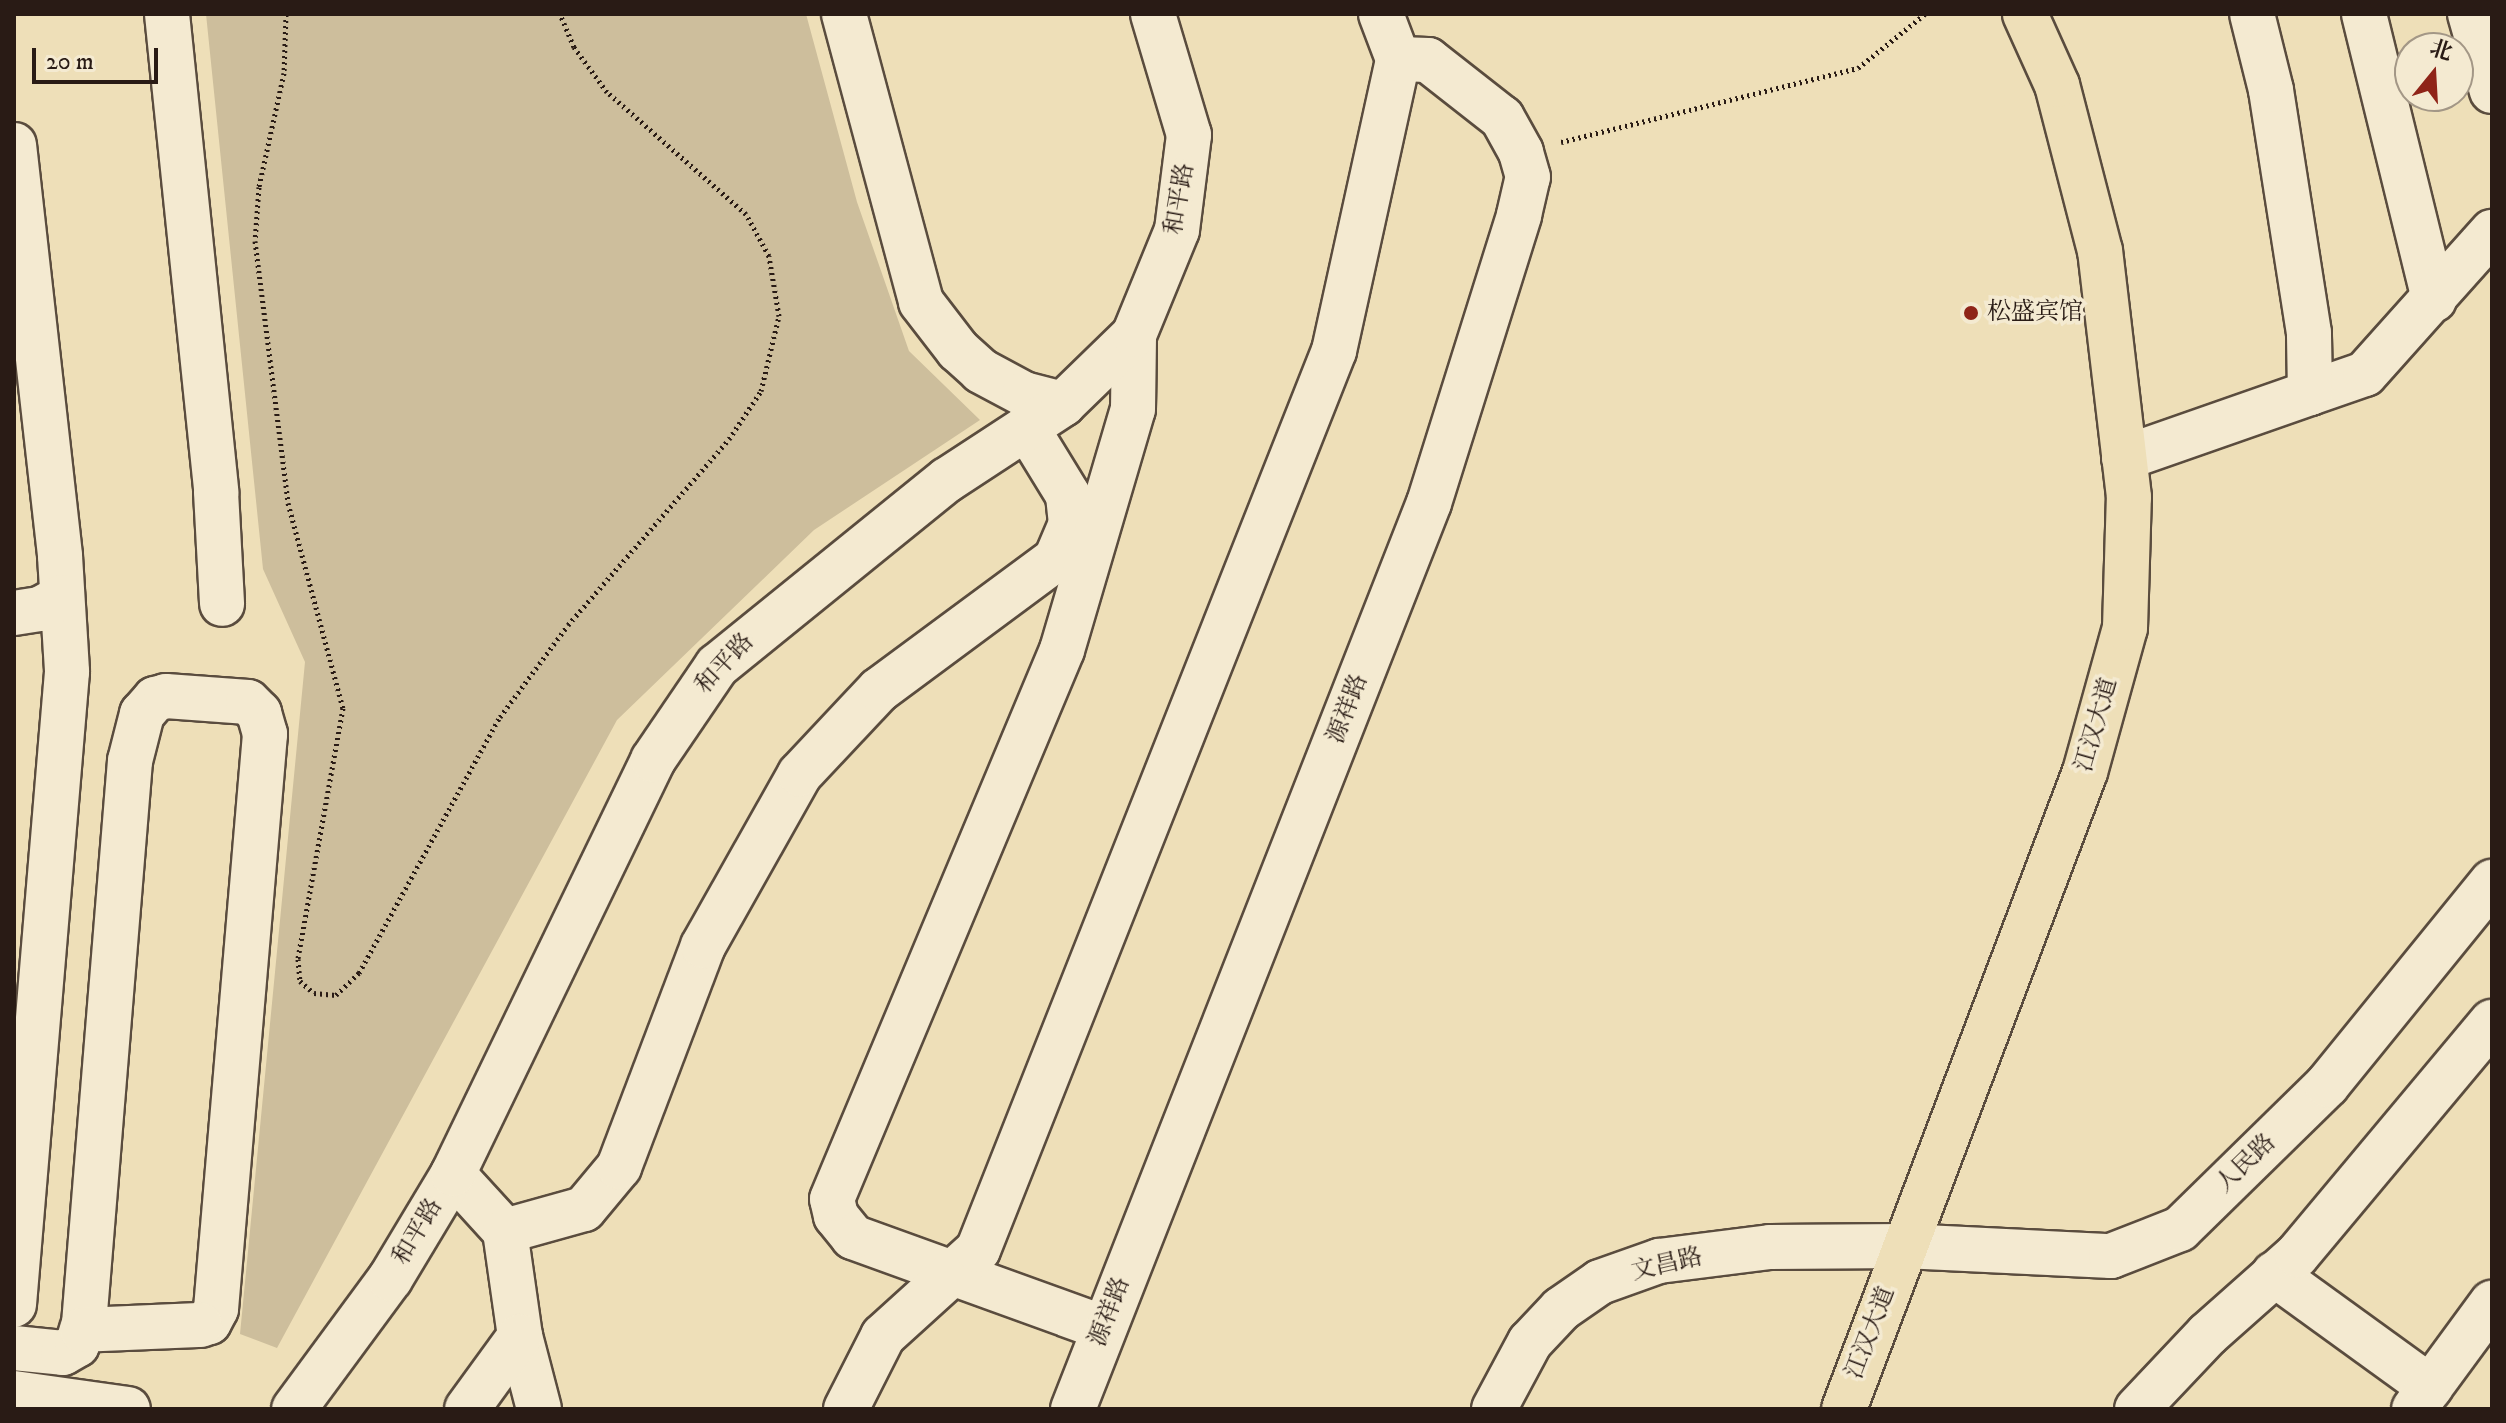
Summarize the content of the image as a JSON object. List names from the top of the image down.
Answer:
{
  "streets": {
    "main road": ["江汉大道"],
    "street": [
      "和平路",
      "源祥路",
      "人民路",
      "文昌路"
    ]
  },
  "crossings": [
    ["江汉大道", "人民路"],
    ["江汉大道", "文昌路"],
    ["人民路", "文昌路"]
  ],
  "places": ["松盛宾馆"],
  "scale_bar": "20 m",
  "north": "top"
}
